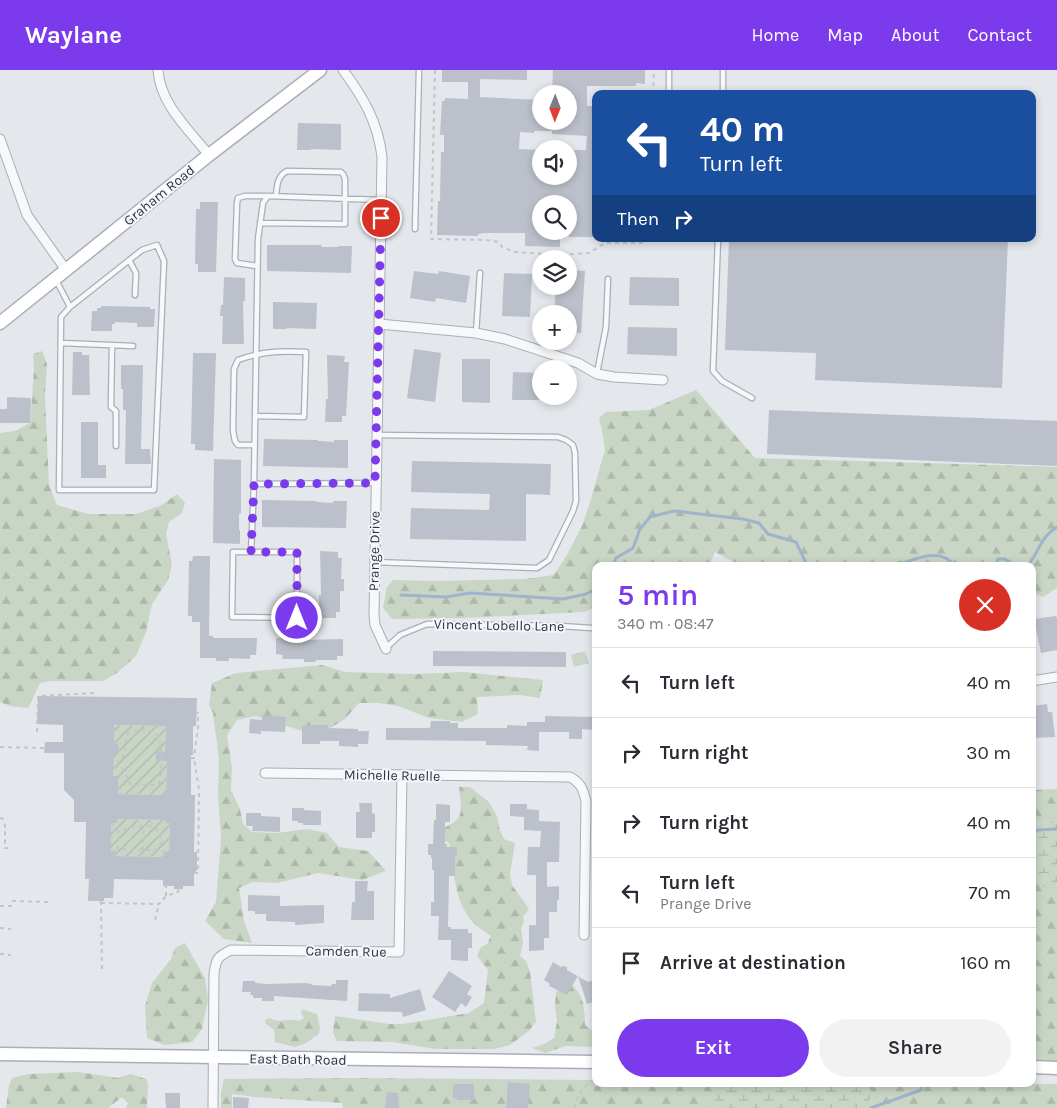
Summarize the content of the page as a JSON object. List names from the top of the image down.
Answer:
{
  "streets": {
    "street": [
      "Graham Road",
      "Prange Drive",
      "Michelle Ruelle",
      "Camden Rue",
      "East Bath Road"
    ],
    "lane": ["Vincent Lobello Lane"]
  },
  "crossings": [
    ["Prange Drive", "Vincent Lobello Lane"],
    ["Michelle Ruelle", "Camden Rue"],
    ["Camden Rue", "East Bath Road"]
  ],
  "north": "bottom",
  "page": {
    "header": "Waylane",
    "nav": [
      "Home",
      "Map",
      "About",
      "Contact"
    ],
    "map_buttons": ["+", "−"],
    "turn": ["40 m", "Turn left"],
    "then": "Then",
    "heading": ["5 min", "340 m · 08:47"],
    "list": [
      {
        "name": "Turn left",
        "value": "40 m"
      },
      {
        "name": "Turn right",
        "value": "30 m"
      },
      {
        "name": "Turn right",
        "value": "40 m"
      },
      {
        "name": "Turn left",
        "note": "Prange Drive",
        "value": "70 m"
      },
      {
        "name": "Arrive at destination",
        "value": "160 m"
      }
    ],
    "buttons": ["Exit", "Share"]
  }
}
